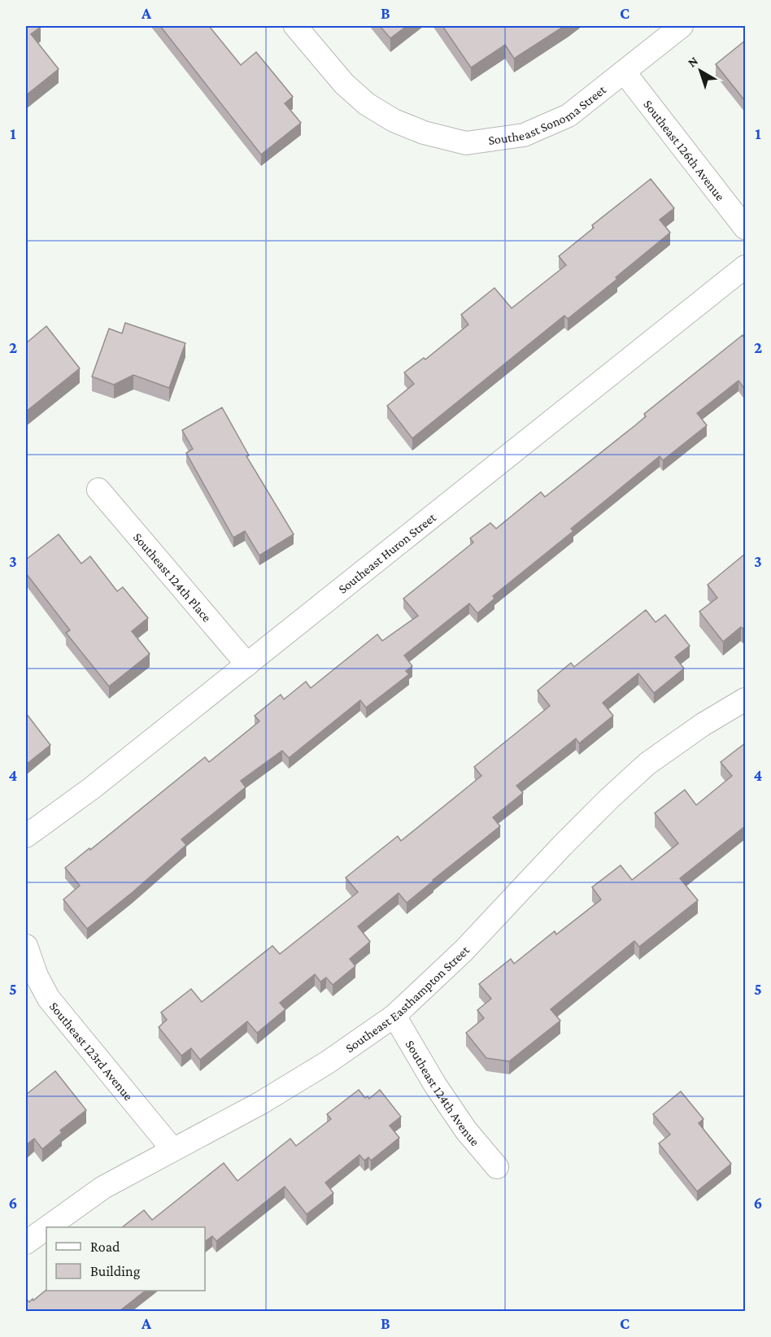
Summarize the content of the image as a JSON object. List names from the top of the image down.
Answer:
{
  "streets": {
    "street": [
      "Southeast Sonoma Street",
      "Southeast 126th Avenue",
      "Southeast Huron Street",
      "Southeast 124th Place",
      "Southeast Easthampton Street",
      "Southeast 123rd Avenue",
      "Southeast 124th Avenue"
    ]
  },
  "crossings": [
    ["Southeast Sonoma Street", "Southeast 126th Avenue"],
    ["Southeast Huron Street", "Southeast 124th Place"],
    ["Southeast Easthampton Street", "Southeast 123rd Avenue"],
    ["Southeast Easthampton Street", "Southeast 124th Avenue"]
  ],
  "legend": ["Road", "Building"],
  "north": "top left",
  "grid": {
    "columns": ["A", "B", "C"],
    "rows": [
      "1",
      "2",
      "3",
      "4",
      "5",
      "6"
    ]
  }
}
